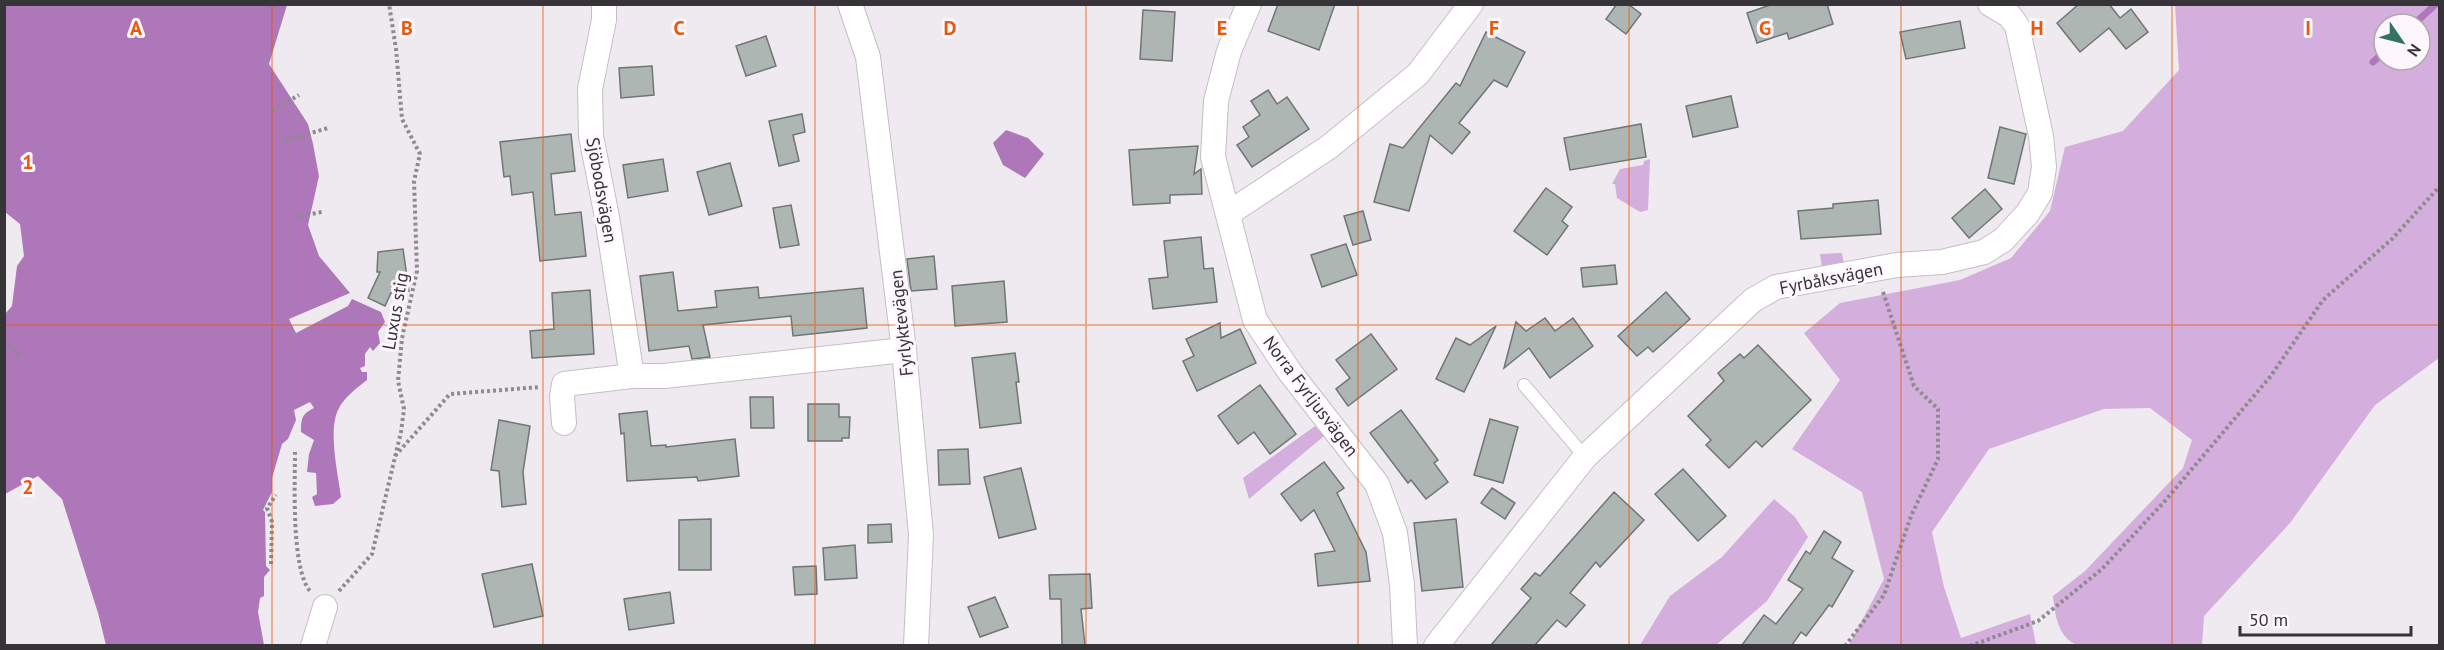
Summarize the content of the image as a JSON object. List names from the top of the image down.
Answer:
{
  "streets": {
    "street": [
      "Sjöbodsvägen",
      "Fyrbåksvägen",
      "Fyrlyktevägen",
      "Norra Fyrljusvägen"
    ],
    "path": ["Luxus stig"]
  },
  "scale_bar": "50 m",
  "north": "bottom right",
  "grid": {
    "columns": [
      "A",
      "B",
      "C",
      "D",
      "E",
      "F",
      "G",
      "H",
      "I"
    ],
    "rows": ["1", "2"]
  }
}
